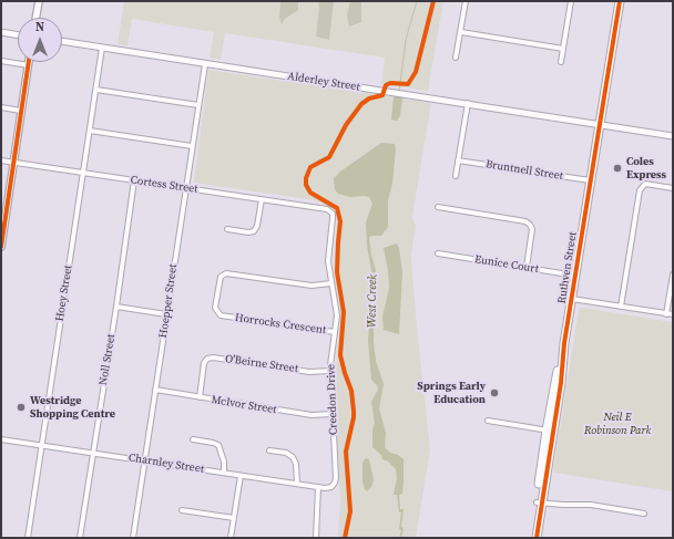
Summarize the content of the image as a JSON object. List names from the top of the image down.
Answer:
{
  "streets": {
    "highway": ["Ruthven Street"],
    "street": [
      "Alderley Street",
      "Bruntnell Street",
      "Cortess Street",
      "Eunice Court",
      "Hoey Street",
      "Hoepper Street",
      "Horrocks Crescent",
      "Noll Street",
      "O'Beirne Street",
      "Creedon Drive",
      "McIvor Street",
      "Charnley Street"
    ]
  },
  "crossings": [
    ["Alderley Street", "Ruthven Street"],
    ["Alderley Street", "Hoey Street"],
    ["Alderley Street", "Hoepper Street"],
    ["Bruntnell Street", "Ruthven Street"],
    ["Cortess Street", "Hoey Street"],
    ["Cortess Street", "Hoepper Street"],
    ["Cortess Street", "Noll Street"],
    ["Cortess Street", "Creedon Drive"],
    ["Eunice Court", "Ruthven Street"],
    ["Hoey Street", "Charnley Street"],
    ["Hoepper Street", "McIvor Street"],
    ["Hoepper Street", "Charnley Street"],
    ["Horrocks Crescent", "Creedon Drive"],
    ["Noll Street", "Charnley Street"],
    ["O'Beirne Street", "Creedon Drive"],
    ["O'Beirne Street", "McIvor Street"],
    ["Creedon Drive", "McIvor Street"],
    ["Creedon Drive", "Charnley Street"]
  ],
  "water": ["West Creek"],
  "parks": ["Neil E Robinson Park"],
  "places": ["Coles Express", "Springs Early Education", "Westridge Shopping Centre"],
  "north": "top"
}
